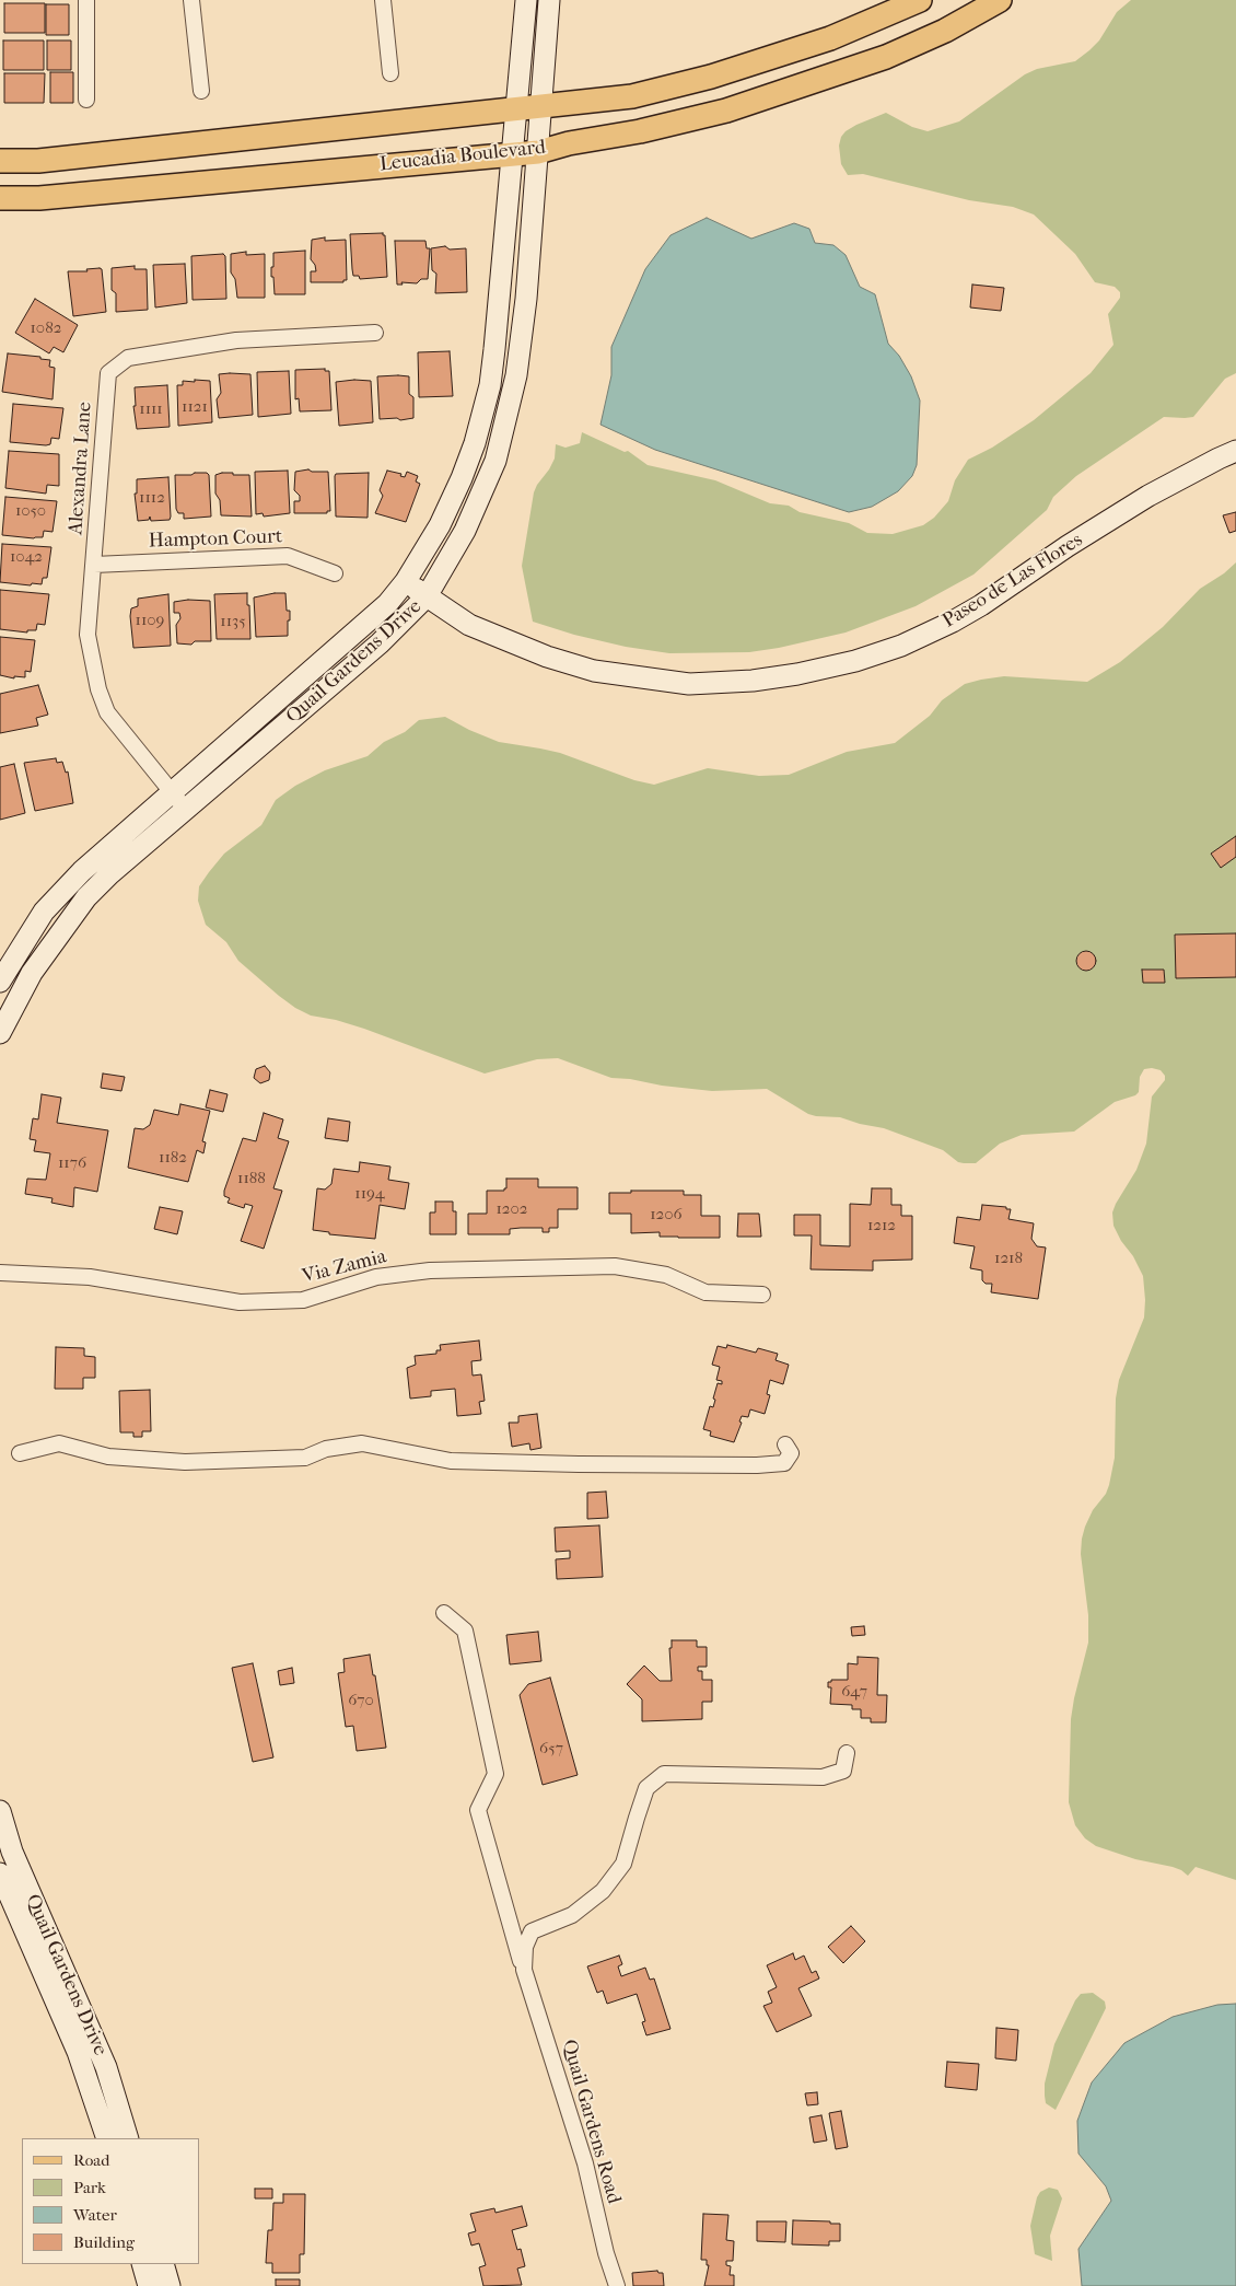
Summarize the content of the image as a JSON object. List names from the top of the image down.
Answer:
{
  "streets": {
    "main road": ["Leucadia Boulevard", "Paseo de Las Flores", "Quail Gardens Drive"],
    "street": [
      "Alexandra Lane",
      "Hampton Court",
      "Via Zamia",
      "Quail Gardens Road"
    ]
  },
  "crossings": [
    ["Leucadia Boulevard", "Quail Gardens Drive"],
    ["Alexandra Lane", "Hampton Court"],
    ["Alexandra Lane", "Quail Gardens Drive"],
    ["Paseo de Las Flores", "Quail Gardens Drive"]
  ],
  "house_numbers": [
    "1082",
    "1121",
    "1111",
    "1112",
    "1050",
    "1042",
    "1109",
    "1135",
    "1182",
    "1176",
    "1188",
    "1194",
    "1202",
    "1206",
    "1212",
    "1218",
    "647",
    "670",
    "657"
  ],
  "legend": [
    "Road",
    "Park",
    "Water",
    "Building"
  ]
}
